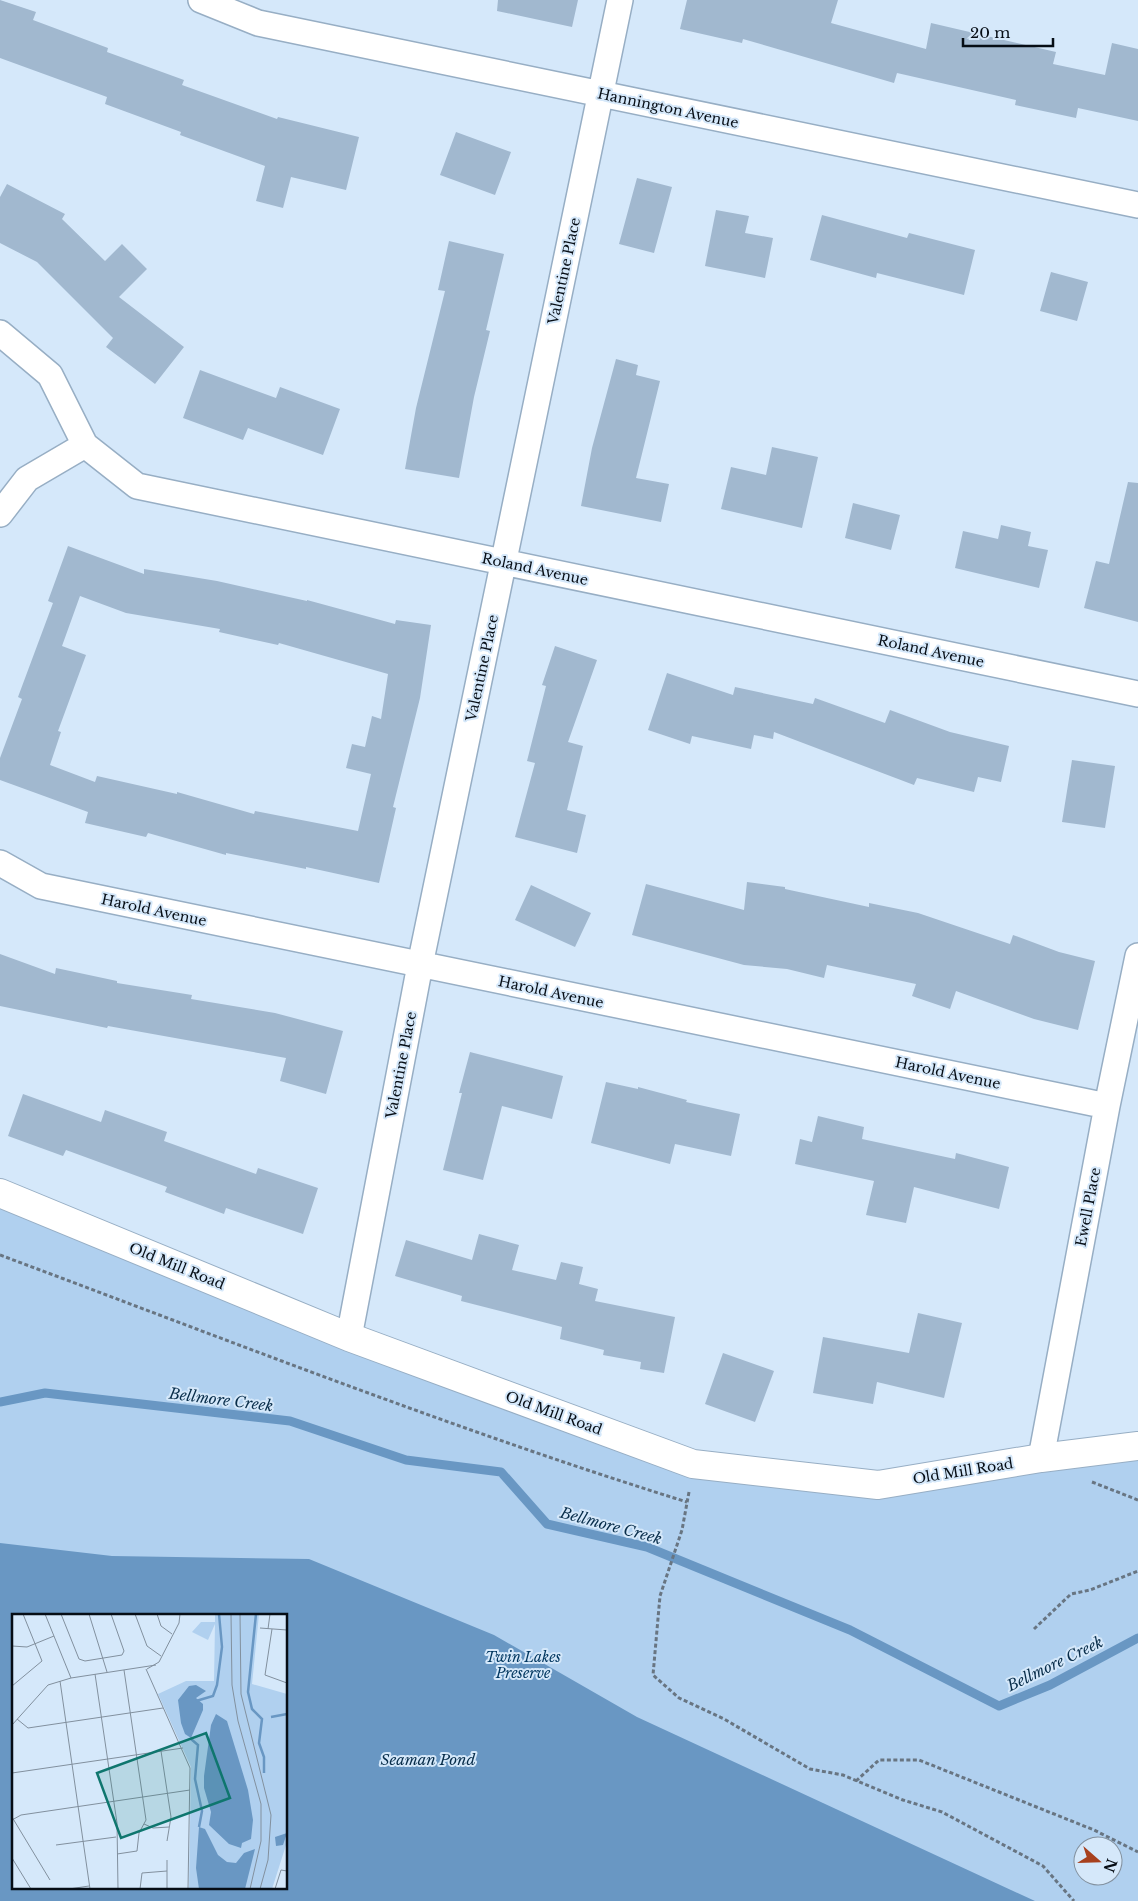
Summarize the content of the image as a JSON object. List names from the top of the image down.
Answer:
{
  "streets": {
    "street": [
      "Hannington Avenue",
      "Valentine Place",
      "Roland Avenue",
      "Harold Avenue",
      "Ewell Place",
      "Old Mill Road"
    ]
  },
  "crossings": [
    ["Hannington Avenue", "Valentine Place"],
    ["Valentine Place", "Roland Avenue"],
    ["Valentine Place", "Harold Avenue"],
    ["Valentine Place", "Old Mill Road"],
    ["Harold Avenue", "Ewell Place"],
    ["Ewell Place", "Old Mill Road"]
  ],
  "water": ["Bellmore Creek", "Seaman Pond"],
  "parks": ["Twin Lakes Preserve"],
  "scale_bar": "20 m",
  "north": "right"
}
